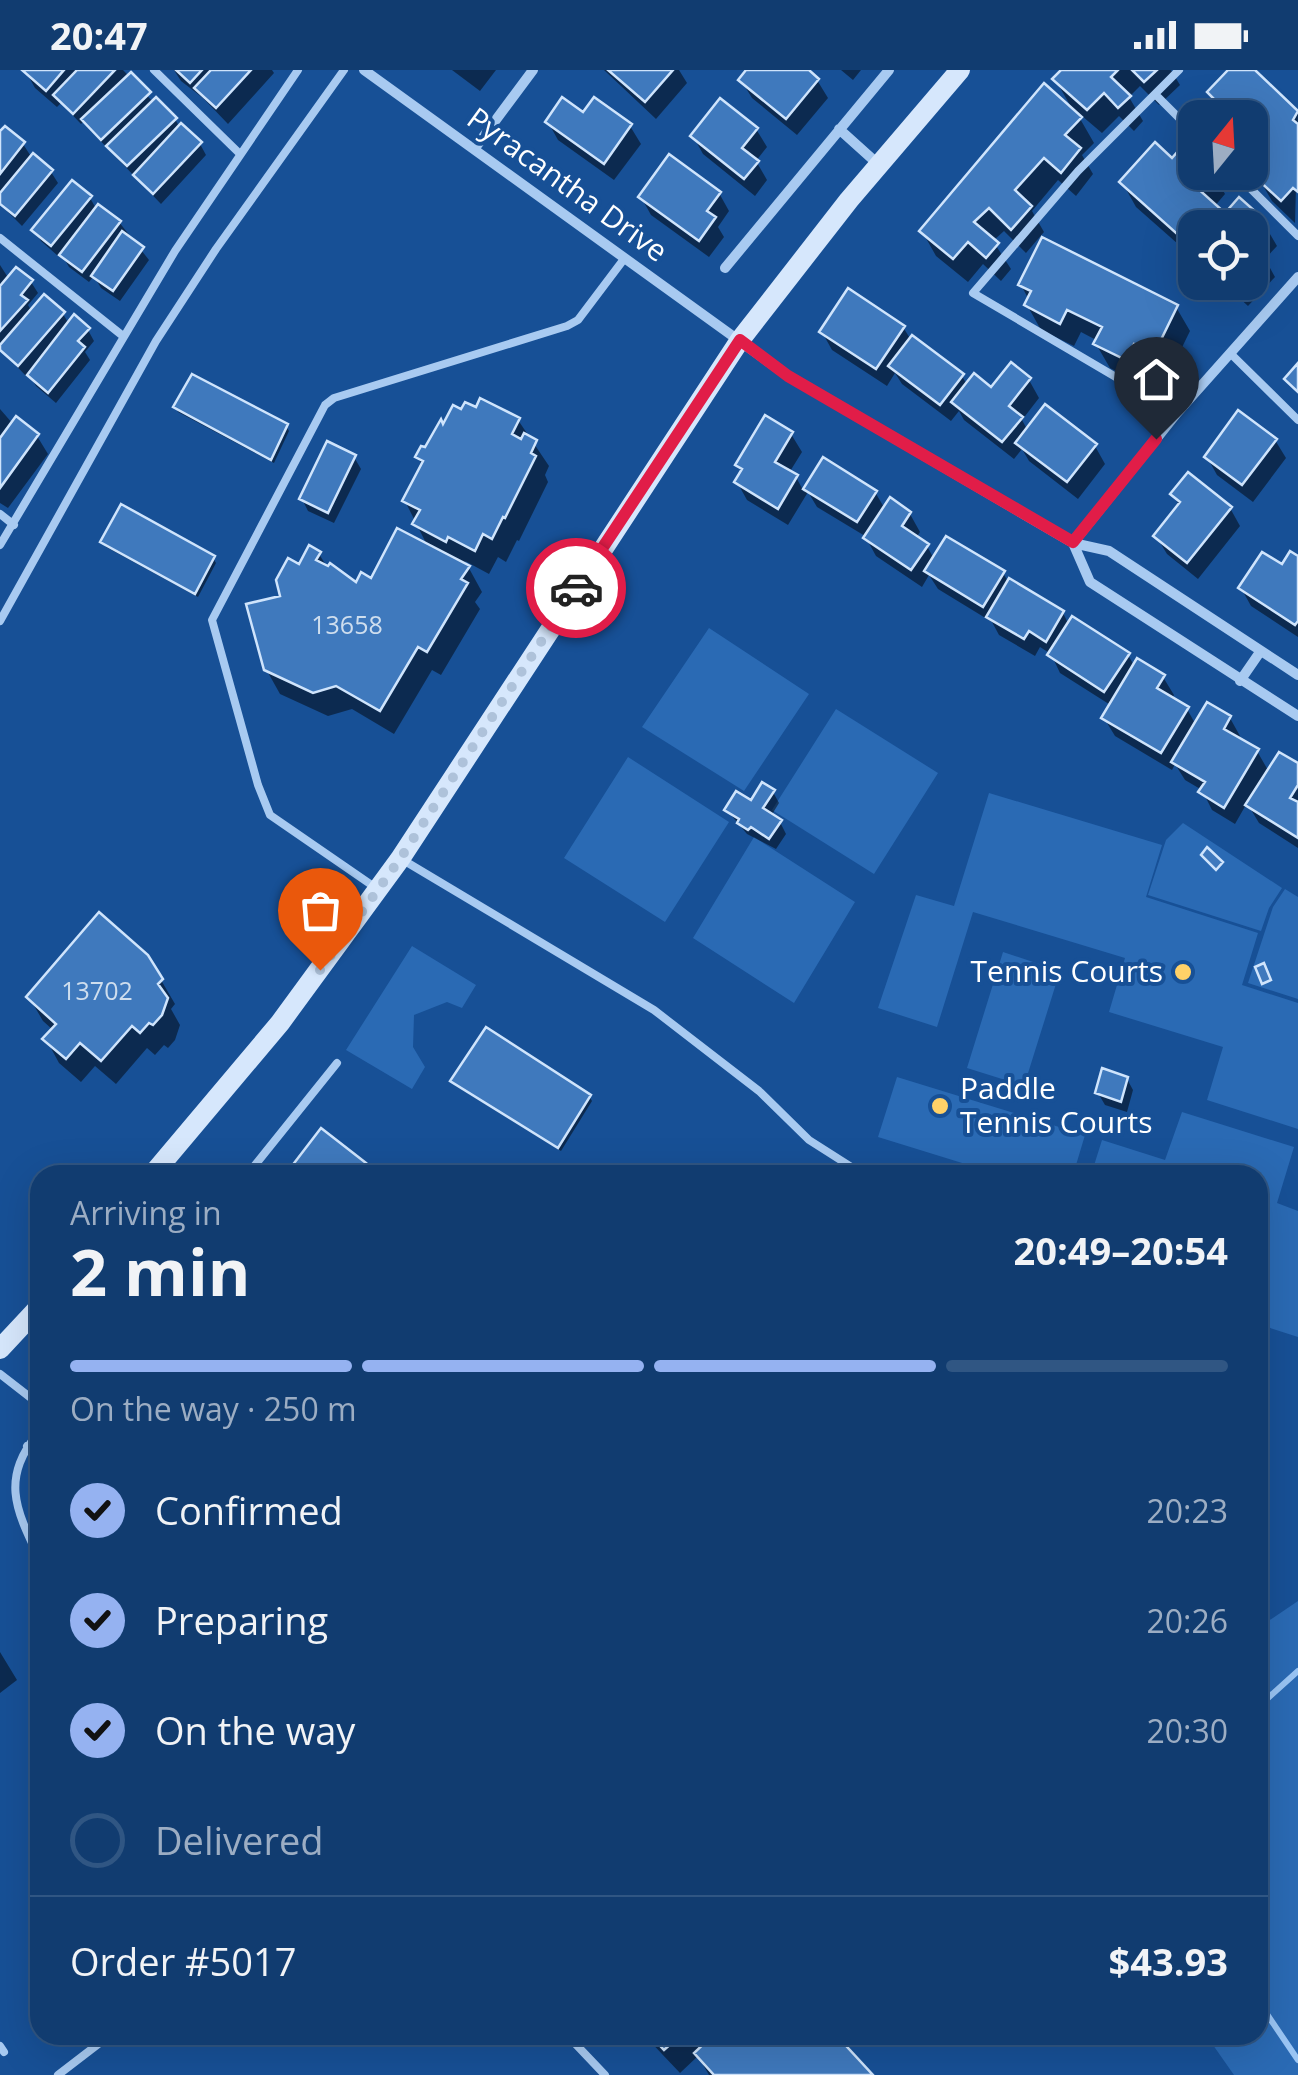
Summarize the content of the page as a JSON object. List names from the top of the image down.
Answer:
{
  "streets": {
    "street": ["Pyracantha Drive"]
  },
  "places": ["Tennis Courts", "Paddle Tennis Courts"],
  "house_numbers": ["13658", "13702"],
  "north": "top",
  "page": {
    "status": "20:47",
    "heading": ["2 min", "Arriving in", "20:49–20:54"],
    "panel": ["Order #5017", "$43.93"],
    "bar": "On the way · 250 m",
    "list": [
      ["Confirmed", "20:23"],
      ["Preparing", "20:26"],
      ["On the way", "20:30"],
      "Delivered"
    ]
  }
}
